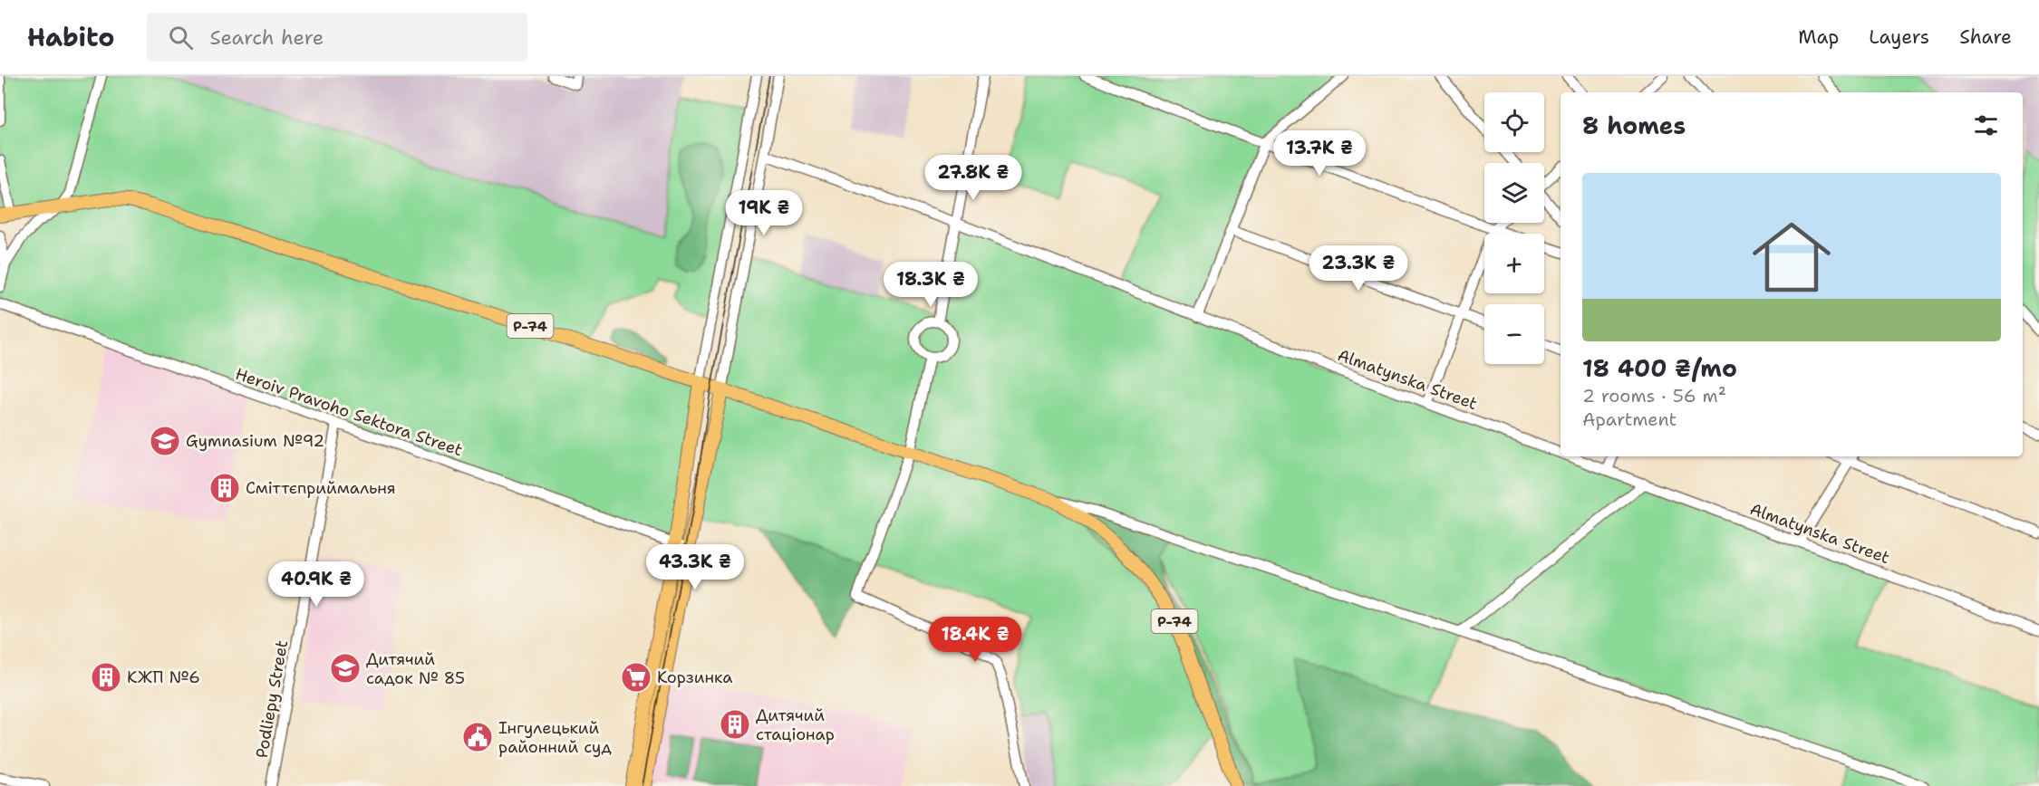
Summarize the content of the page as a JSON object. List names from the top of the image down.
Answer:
{
  "streets": {
    "main road": ["Р-74"],
    "street": ["Almatynska Street", "Heroiv Pravoho Sektora Street", "Podliepy Street"]
  },
  "crossings": [
    ["Heroiv Pravoho Sektora Street", "Podliepy Street"]
  ],
  "places": {
    "school or university": ["Gymnasium №92", "Дитячий садок № 85"],
    "building": ["Сміттєприймальня", "КЖП №6", "Дитячий стаціонар"],
    "supermarket": ["Корзинка"],
    "public building": ["Інгулецький районний суд"]
  },
  "page": {
    "header": "Habito",
    "search": "Search here",
    "nav": ["Map", "Layers", "Share"],
    "map_buttons": ["+", "−"],
    "heading": "8 homes",
    "price": [
      "13.7K ₴",
      "27.8K ₴",
      "19K ₴",
      "23.3K ₴",
      "18.3K ₴",
      "43.3K ₴",
      "40.9K ₴",
      "18.4K ₴"
    ],
    "list": [
      {
        "name": "18 400 ₴/mo",
        "note": "2 rooms · 56 m² · Apartment"
      }
    ]
  }
}
